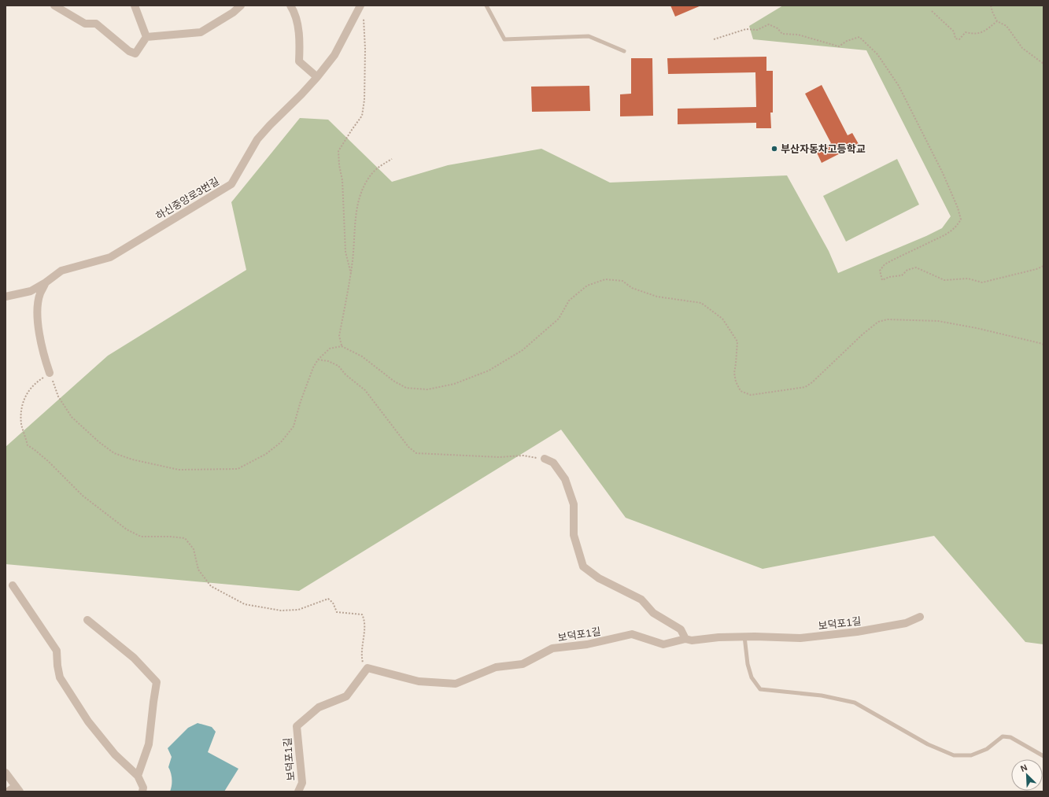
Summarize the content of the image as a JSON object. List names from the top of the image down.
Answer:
{
  "streets": {
    "street": ["하신중앙로3번길", "보덕포1길"]
  },
  "places": ["부산자동차고등학교"],
  "north": "top left"
}
